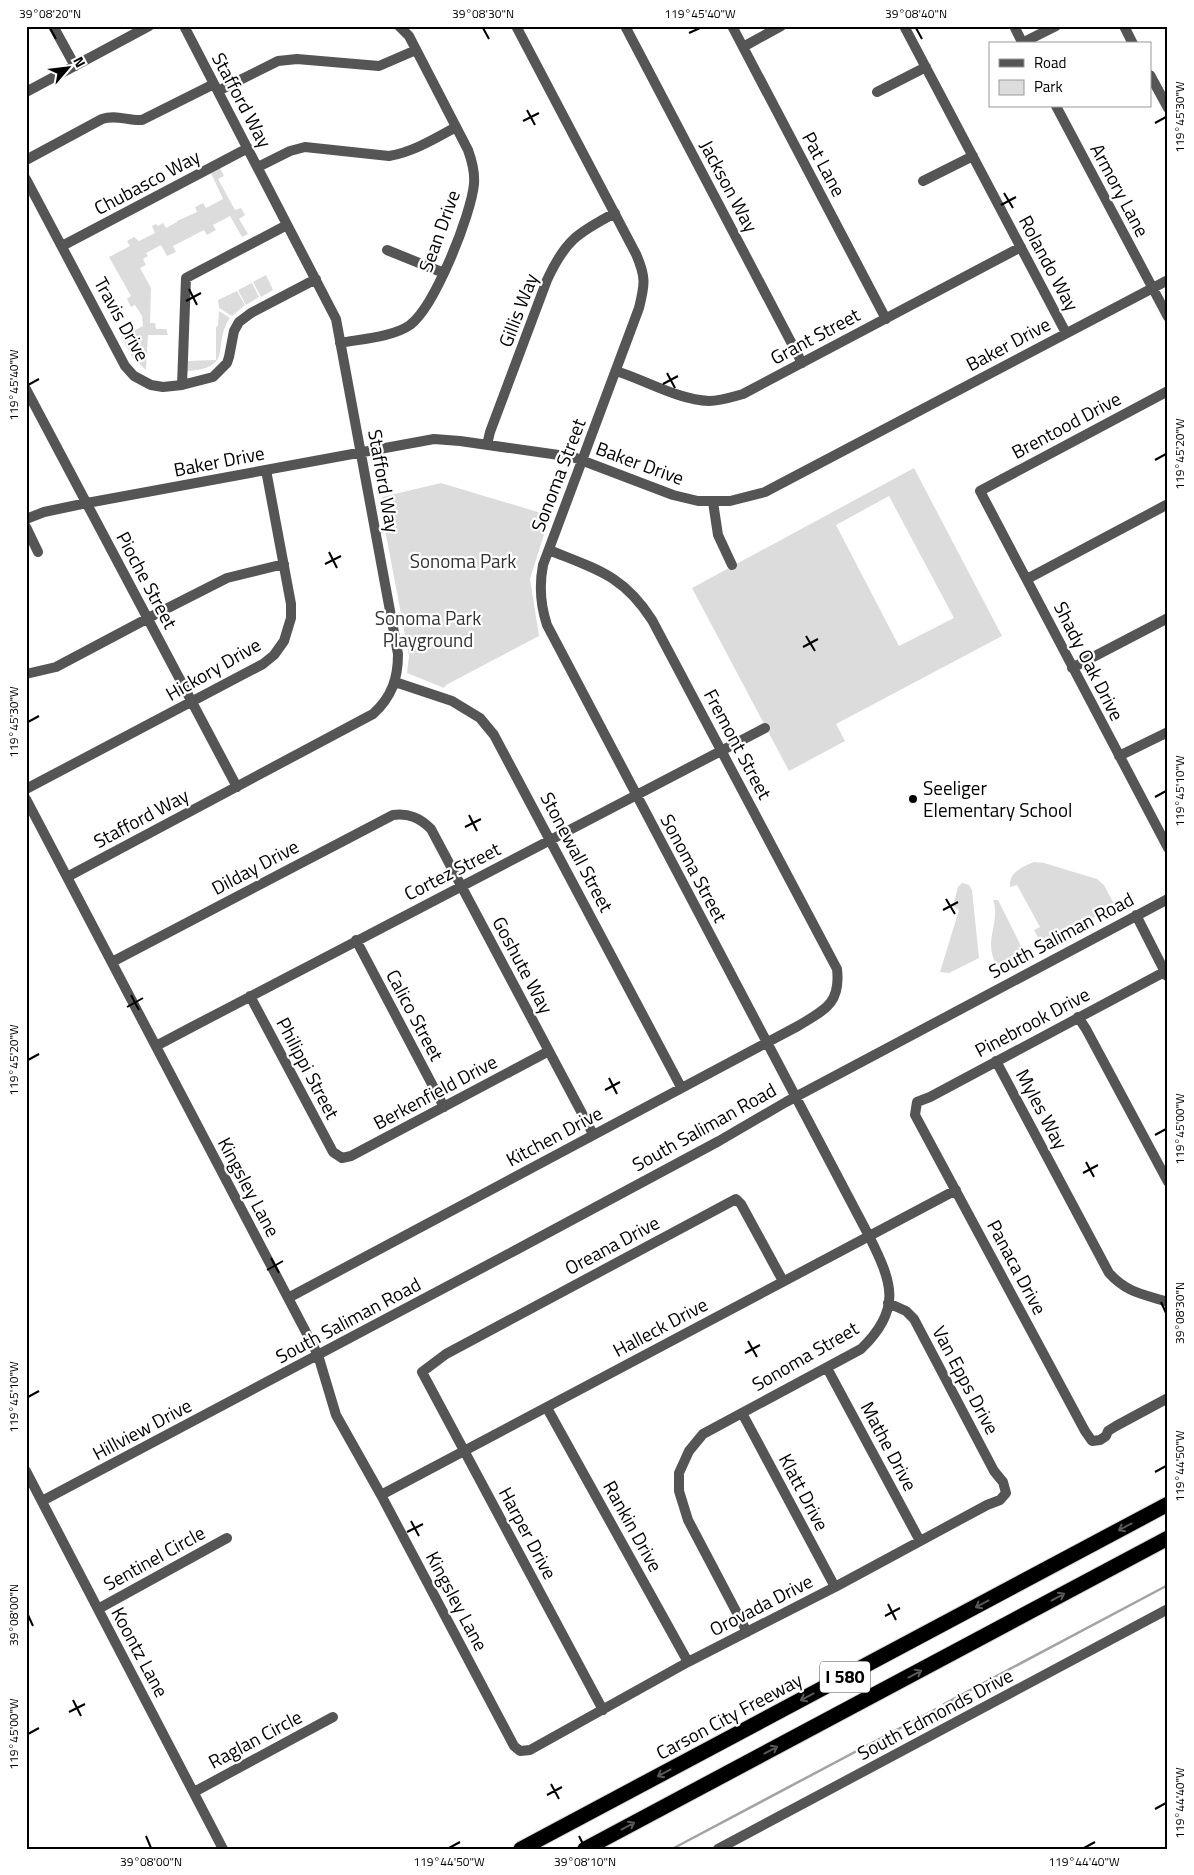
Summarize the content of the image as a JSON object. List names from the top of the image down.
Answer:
{
  "streets": {
    "highway": ["I 580", "Carson City Freeway"],
    "street": [
      "Stafford Way",
      "Pat Lane",
      "Chubasco Way",
      "Jackson Way",
      "Armory Lane",
      "Sean Drive",
      "Rolando Way",
      "Gillis Way",
      "Travis Drive",
      "Grant Street",
      "Baker Drive",
      "Brentood Drive",
      "Sonoma Street",
      "Pioche Street",
      "Shady Oak Drive",
      "Hickory Drive",
      "Fremont Street",
      "Stonewall Street",
      "Dilday Drive",
      "Cortez Street",
      "South Saliman Road",
      "Goshute Way",
      "Calico Street",
      "Pinebrook Drive",
      "Philippi Street",
      "Berkenfield Drive",
      "Myles Way",
      "Kitchen Drive",
      "Kingsley Lane",
      "Oreana Drive",
      "Panaca Drive",
      "Halleck Drive",
      "Van Epps Drive",
      "Hillview Drive",
      "Mathe Drive",
      "Klatt Drive",
      "Rankin Drive",
      "Harper Drive",
      "Sentinel Circle",
      "Orovada Drive",
      "Koontz Lane",
      "South Edmonds Drive",
      "Raglan Circle"
    ]
  },
  "crossings": [
    ["Stafford Way", "Chubasco Way"],
    ["Stafford Way", "Sean Drive"],
    ["Stafford Way", "Travis Drive"],
    ["Stafford Way", "Baker Drive"],
    ["Stafford Way", "Pioche Street"],
    ["Stafford Way", "Stonewall Street"],
    ["Stafford Way", "Kingsley Lane"],
    ["Pat Lane", "Grant Street"],
    ["Chubasco Way", "Travis Drive"],
    ["Jackson Way", "Grant Street"],
    ["Armory Lane", "Baker Drive"],
    ["Rolando Way", "Grant Street"],
    ["Rolando Way", "Baker Drive"],
    ["Gillis Way", "Baker Drive"],
    ["Gillis Way", "Sonoma Street"],
    ["Grant Street", "Sonoma Street"],
    ["Baker Drive", "Sonoma Street"],
    ["Baker Drive", "Pioche Street"],
    ["Baker Drive", "Hickory Drive"],
    ["Brentood Drive", "Shady Oak Drive"],
    ["Sonoma Street", "Fremont Street"],
    ["Sonoma Street", "Cortez Street"],
    ["Sonoma Street", "South Saliman Road"],
    ["Sonoma Street", "Kitchen Drive"],
    ["Sonoma Street", "Halleck Drive"],
    ["Sonoma Street", "Van Epps Drive"],
    ["Sonoma Street", "Mathe Drive"],
    ["Sonoma Street", "Klatt Drive"],
    ["Sonoma Street", "Orovada Drive"],
    ["Pioche Street", "Hickory Drive"],
    ["Fremont Street", "Cortez Street"],
    ["Fremont Street", "Kitchen Drive"],
    ["Stonewall Street", "Cortez Street"],
    ["Stonewall Street", "Kitchen Drive"],
    ["Dilday Drive", "Goshute Way"],
    ["Dilday Drive", "Kingsley Lane"],
    ["Cortez Street", "Goshute Way"],
    ["Cortez Street", "Calico Street"],
    ["Cortez Street", "Philippi Street"],
    ["Cortez Street", "Kingsley Lane"],
    ["South Saliman Road", "Kingsley Lane"],
    ["South Saliman Road", "Hillview Drive"],
    ["Goshute Way", "Berkenfield Drive"],
    ["Goshute Way", "Kitchen Drive"],
    ["Calico Street", "Berkenfield Drive"],
    ["Pinebrook Drive", "Myles Way"],
    ["Pinebrook Drive", "Panaca Drive"],
    ["Philippi Street", "Berkenfield Drive"],
    ["Kitchen Drive", "Kingsley Lane"],
    ["Kingsley Lane", "Halleck Drive"],
    ["Kingsley Lane", "Orovada Drive"],
    ["Oreana Drive", "Halleck Drive"],
    ["Oreana Drive", "Harper Drive"],
    ["Panaca Drive", "Halleck Drive"],
    ["Halleck Drive", "Rankin Drive"],
    ["Halleck Drive", "Harper Drive"],
    ["Van Epps Drive", "Orovada Drive"],
    ["Hillview Drive", "Koontz Lane"],
    ["Mathe Drive", "Orovada Drive"],
    ["Klatt Drive", "Orovada Drive"],
    ["Rankin Drive", "Orovada Drive"],
    ["Harper Drive", "Orovada Drive"],
    ["Sentinel Circle", "Koontz Lane"],
    ["Koontz Lane", "Raglan Circle"]
  ],
  "parks": ["Sonoma Park", "Sonoma Park Playground"],
  "places": ["Seeliger Elementary School"],
  "legend": ["Road", "Park"],
  "north": "top right",
  "coordinates": [
    "39°08'20\"N",
    "39°08'30\"N",
    "119°45'40\"W",
    "39°08'40\"N",
    "119°45'30\"W",
    "119°45'20\"W",
    "119°45'10\"W",
    "119°45'00\"W",
    "119°44'50\"W",
    "39°08'00\"N",
    "119°44'40\"W",
    "39°08'10\"N"
  ]
}
